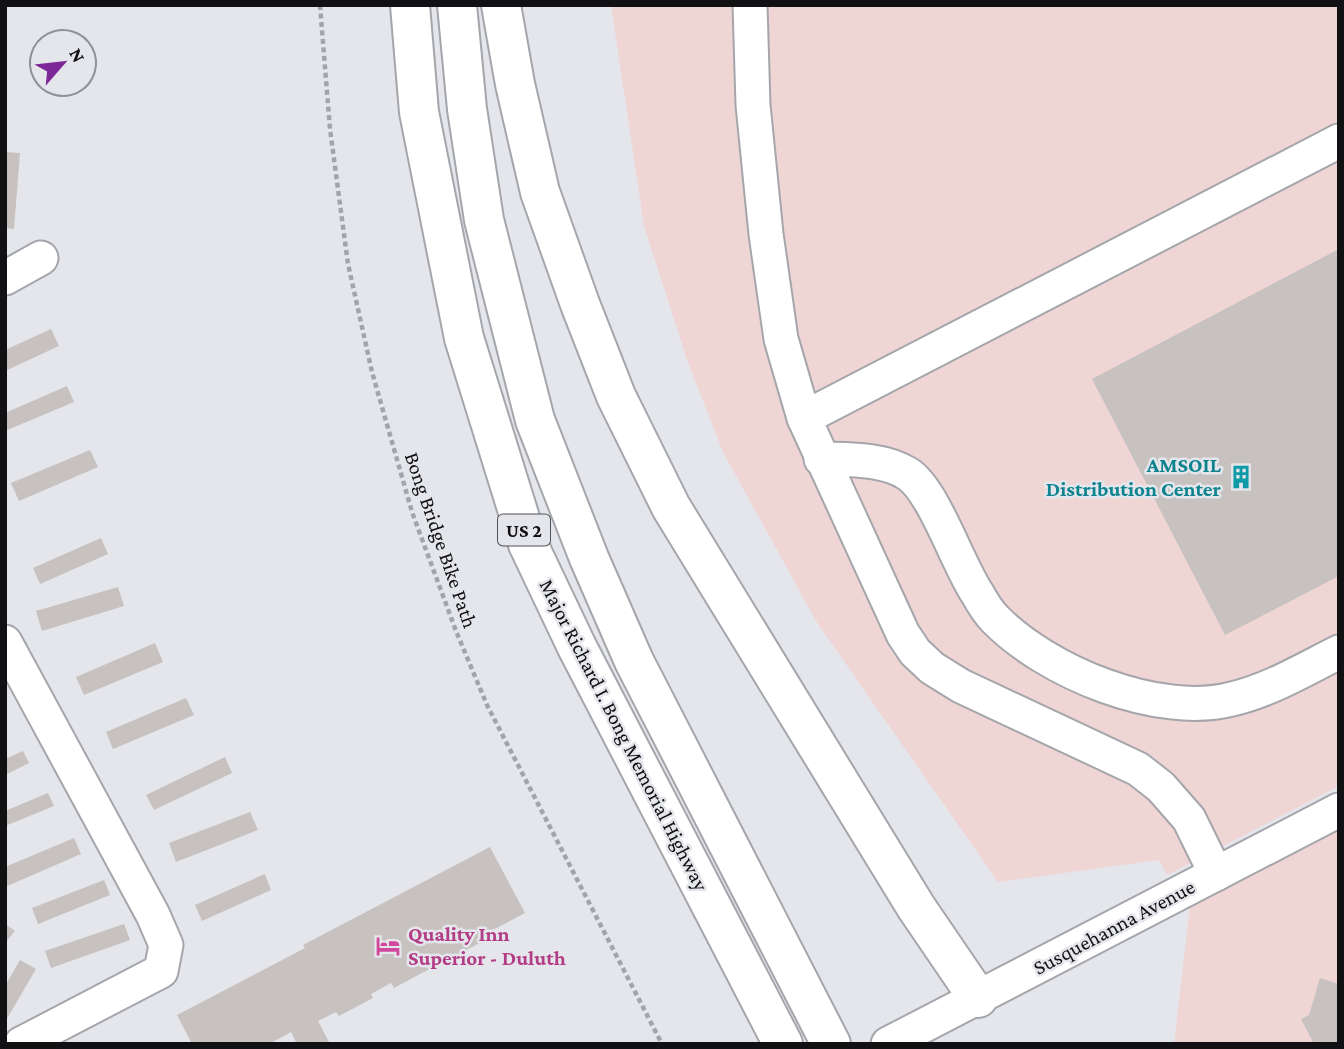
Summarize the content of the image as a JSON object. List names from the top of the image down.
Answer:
{
  "streets": {
    "highway": ["US 2", "Major Richard I. Bong Memorial Highway"],
    "street": ["Susquehanna Avenue"],
    "path": ["Bong Bridge Bike Path"]
  },
  "places": {
    "building": ["AMSOIL Distribution Center"],
    "hotel": ["Quality Inn Superior - Duluth"]
  },
  "north": "top right"
}
